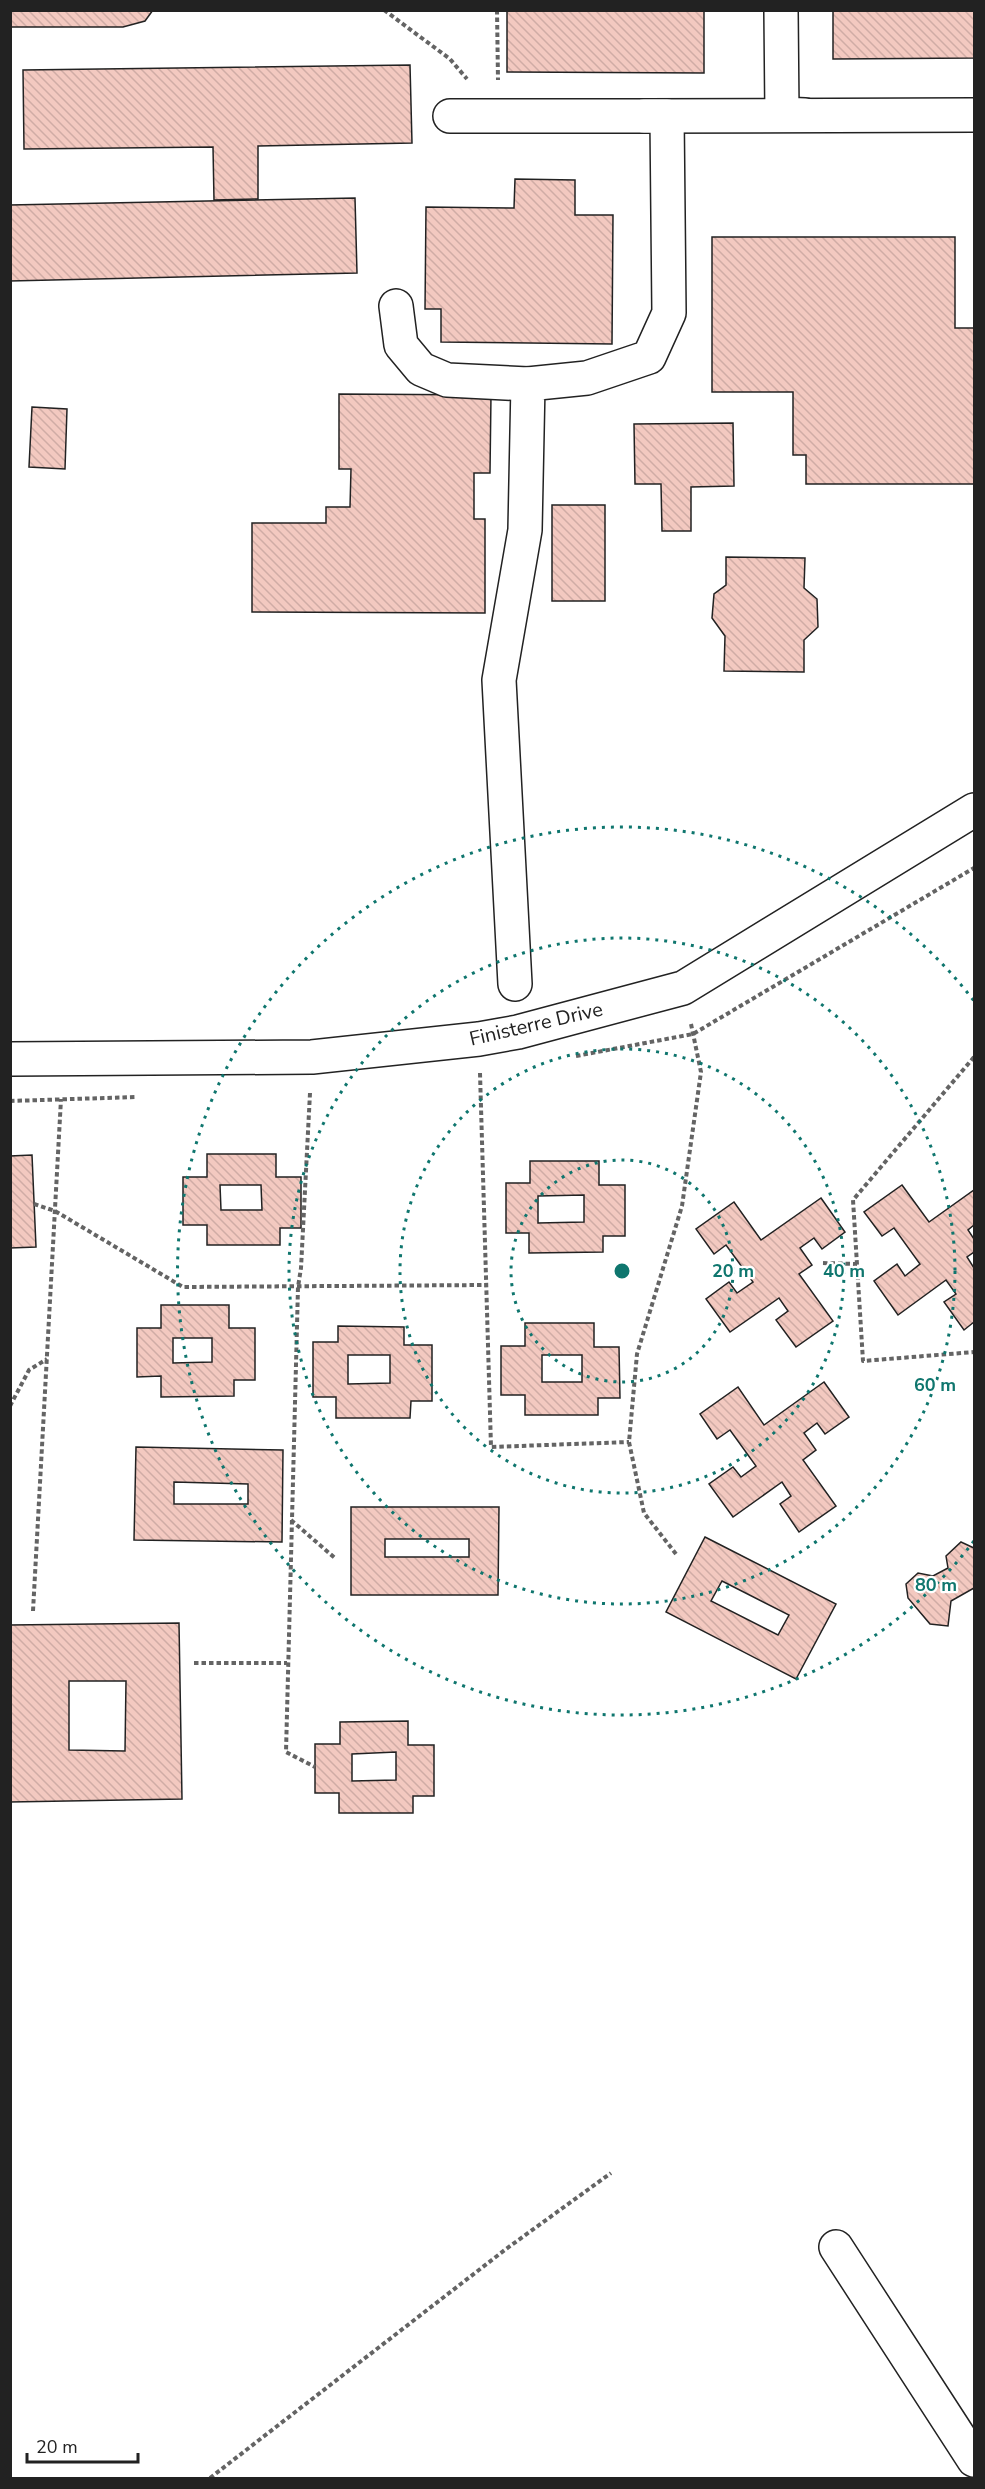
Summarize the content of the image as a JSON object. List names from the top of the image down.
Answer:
{
  "streets": {
    "street": ["Finisterre Drive"]
  },
  "scale_bar": "20 m",
  "rings": [
    "20 m",
    "40 m",
    "60 m",
    "80 m"
  ]
}
